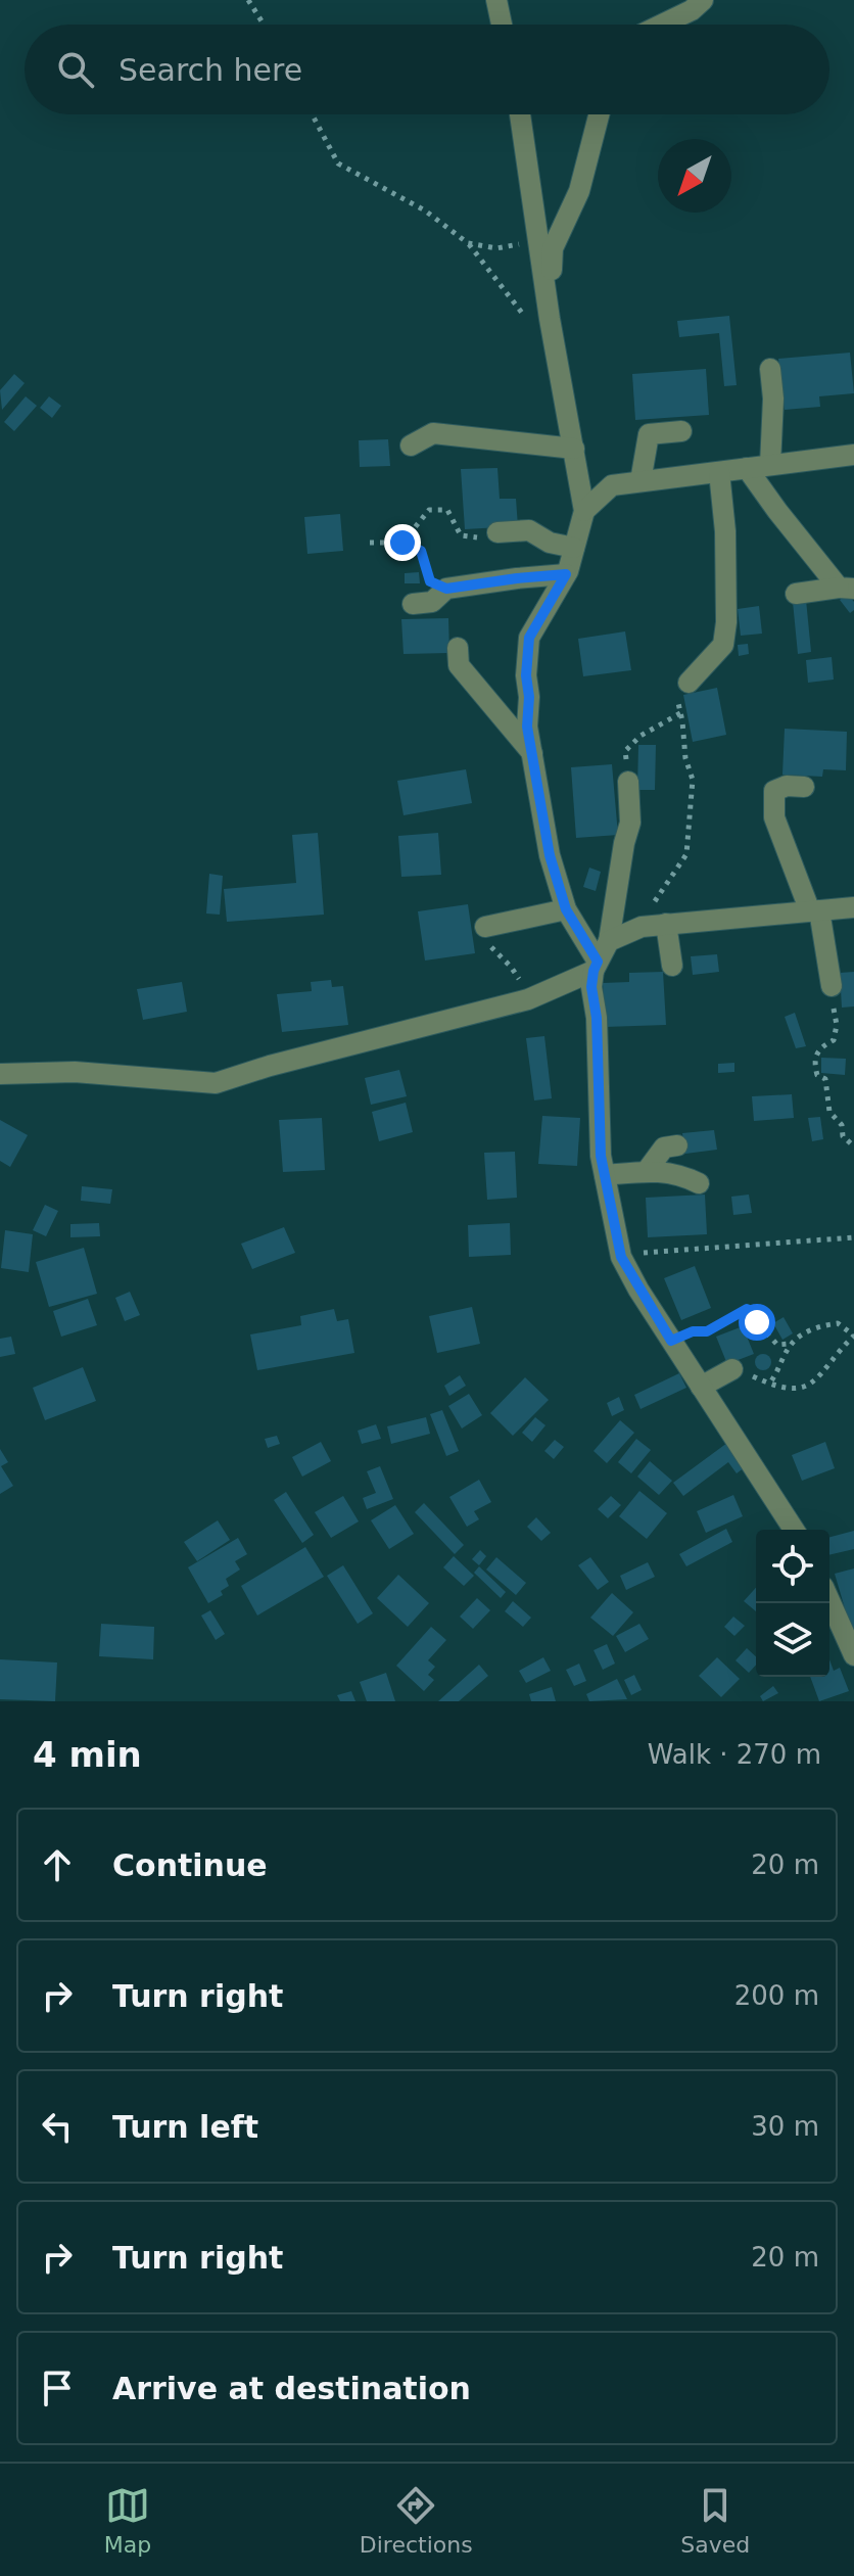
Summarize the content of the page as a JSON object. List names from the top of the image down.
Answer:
{
  "north": "bottom left",
  "page": {
    "search": "Search here",
    "heading": ["4 min", "Walk · 270 m"],
    "list": [
      ["Continue", "20 m"],
      ["Turn right", "200 m"],
      ["Turn left", "30 m"],
      ["Turn right", "20 m"],
      "Arrive at destination"
    ],
    "nav": ["Map", "Directions", "Saved"]
  }
}
